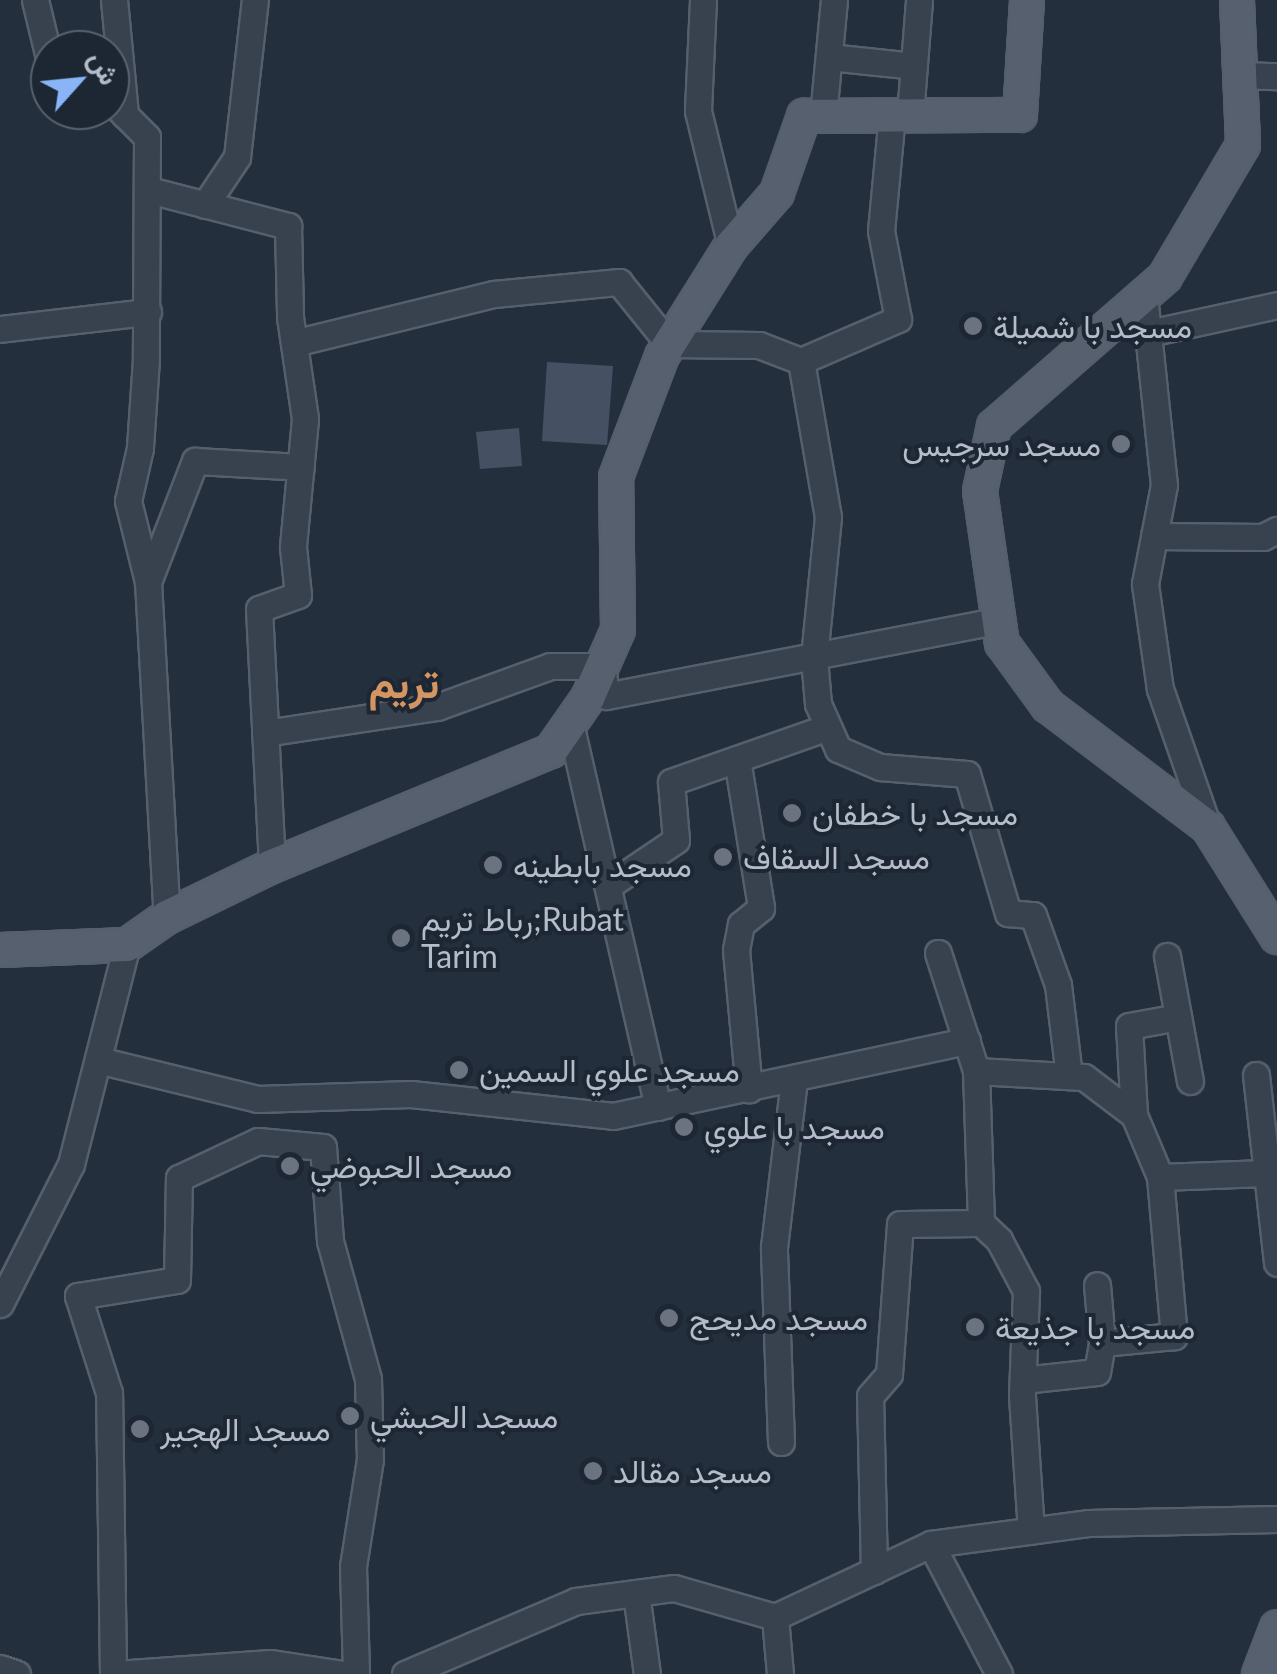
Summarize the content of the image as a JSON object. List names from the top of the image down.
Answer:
{
  "districts": ["تريم"],
  "places": [
    "مسجد با شميلة",
    "مسجد سرجيس",
    "مسجد با خطفان",
    "مسجد السقاف",
    "مسجد بابطينه",
    "رباط تريم;Rubat Tarim",
    "مسجد علوي السمين",
    "مسجد با علوي",
    "مسجد الحبوضي",
    "مسجد مديحج",
    "مسجد با جذيعة",
    "مسجد الحبشي",
    "مسجد الهجير",
    "مسجد مقالد"
  ],
  "north": "top right"
}
